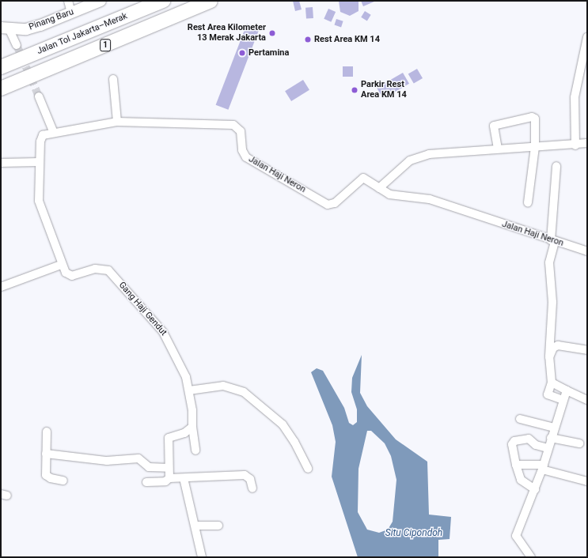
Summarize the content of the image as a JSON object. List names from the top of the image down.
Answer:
{
  "streets": {
    "highway": ["Jalan Tol Jakarta–Merak", "1"],
    "main road": ["Pinang Baru"],
    "street": ["Jalan Haji Neron", "Gang Haji Gendut"]
  },
  "water": ["Situ Cipondoh"],
  "places": [
    "Rest Area Kilometer 13 Merak Jakarta",
    "Rest Area KM 14",
    "Pertamina",
    "Parkir Rest Area KM 14"
  ]
}
